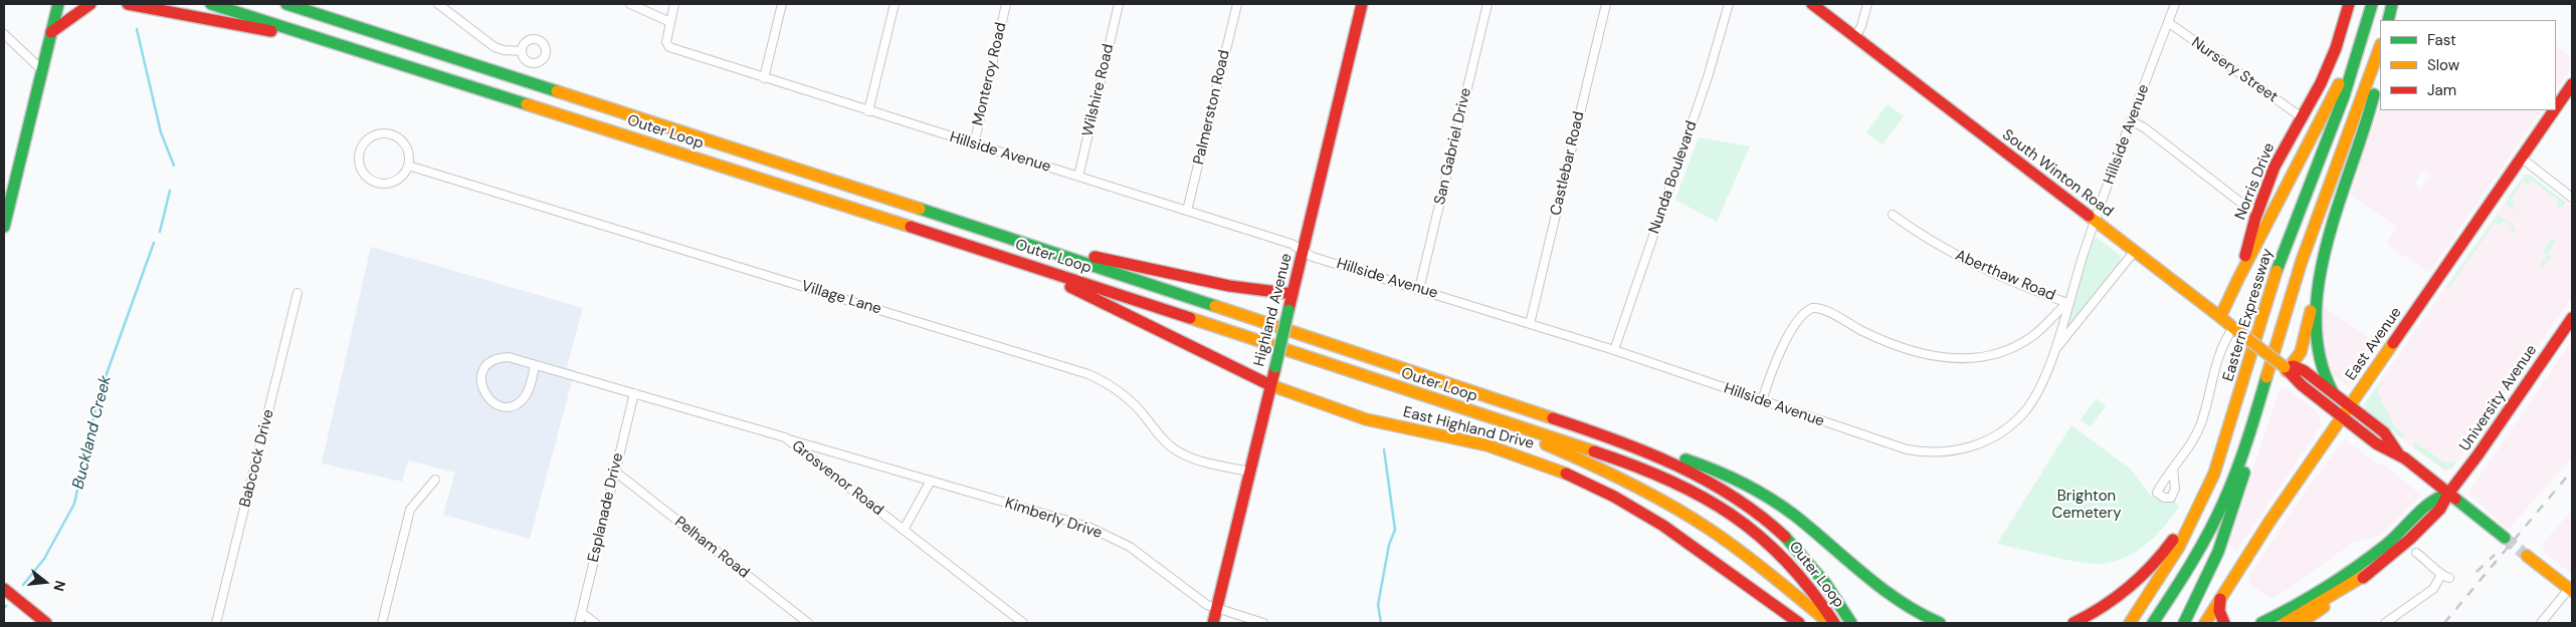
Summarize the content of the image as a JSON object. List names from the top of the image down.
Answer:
{
  "streets": {
    "main road": [
      "Outer Loop",
      "South Winton Road",
      "Norris Drive",
      "Highland Avenue",
      "Eastern Expressway",
      "East Avenue",
      "University Avenue",
      "East Highland Drive"
    ],
    "street": [
      "Nursery Street",
      "Monteroy Road",
      "Wilshire Road",
      "Palmerston Road",
      "Hillside Avenue",
      "San Gabriel Drive",
      "Castlebar Road",
      "Nunda Boulevard",
      "Aberthaw Road",
      "Village Lane",
      "Babcock Drive",
      "Grosvenor Road",
      "Esplanade Drive",
      "Kimberly Drive",
      "Pelham Road"
    ]
  },
  "crossings": [
    ["Nursery Street", "Hillside Avenue"],
    ["Nursery Street", "Norris Drive"],
    ["Monteroy Road", "Hillside Avenue"],
    ["Wilshire Road", "Hillside Avenue"],
    ["Palmerston Road", "Hillside Avenue"],
    ["Outer Loop", "East Highland Drive"],
    ["Hillside Avenue", "San Gabriel Drive"],
    ["Hillside Avenue", "Castlebar Road"],
    ["Hillside Avenue", "South Winton Road"],
    ["Hillside Avenue", "Nunda Boulevard"],
    ["Hillside Avenue", "Aberthaw Road"],
    ["Hillside Avenue", "Highland Avenue"],
    ["South Winton Road", "Norris Drive"],
    ["South Winton Road", "East Avenue"],
    ["South Winton Road", "University Avenue"],
    ["Village Lane", "Highland Avenue"],
    ["Highland Avenue", "East Highland Drive"],
    ["Highland Avenue", "Kimberly Drive"],
    ["Grosvenor Road", "Esplanade Drive"],
    ["Grosvenor Road", "Kimberly Drive"],
    ["Esplanade Drive", "Pelham Road"]
  ],
  "water": ["Buckland Creek"],
  "parks": ["Brighton Cemetery"],
  "legend": ["Fast", "Slow", "Jam"],
  "north": "right"
}
